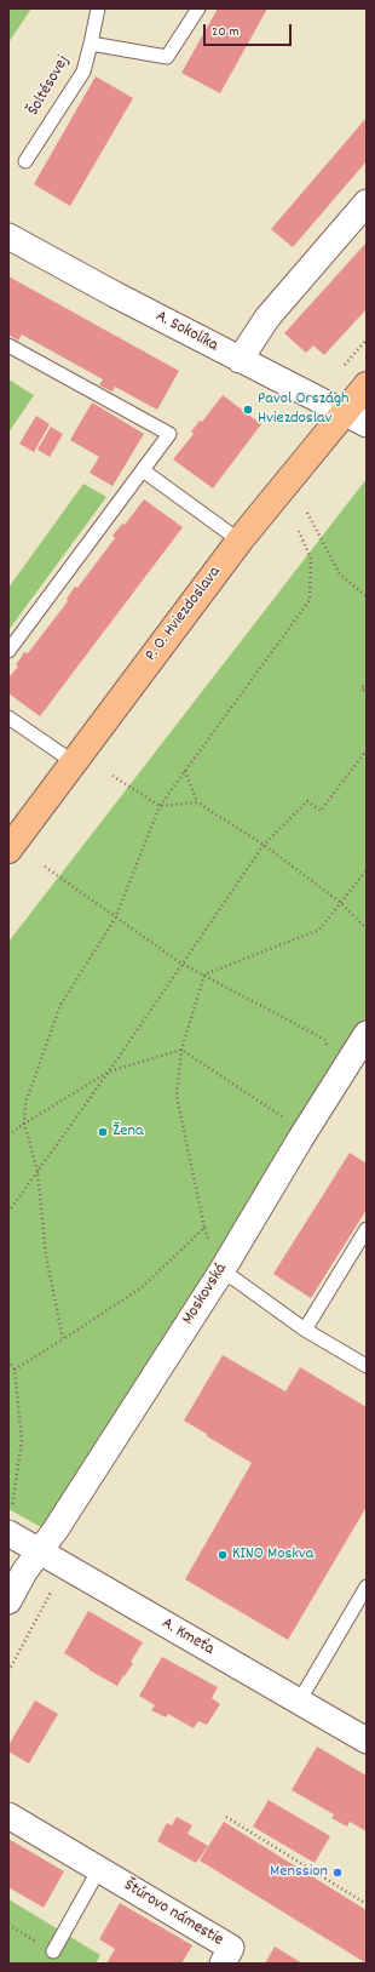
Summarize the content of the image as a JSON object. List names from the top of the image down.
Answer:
{
  "streets": {
    "main road": ["P. O. Hviezdoslava"],
    "street": [
      "A. Sokolíka",
      "Moskovská",
      "A. Kmeťa",
      "Štúrovo námestie"
    ],
    "lane": ["Šoltésovej"]
  },
  "crossings": [
    ["A. Sokolíka", "P. O. Hviezdoslava"],
    ["Moskovská", "A. Kmeťa"]
  ],
  "places": [
    "Pavol Országh Hviezdoslav",
    "Žena",
    "KINO Moskva",
    "Menssion"
  ],
  "scale_bar": "20 m"
}
